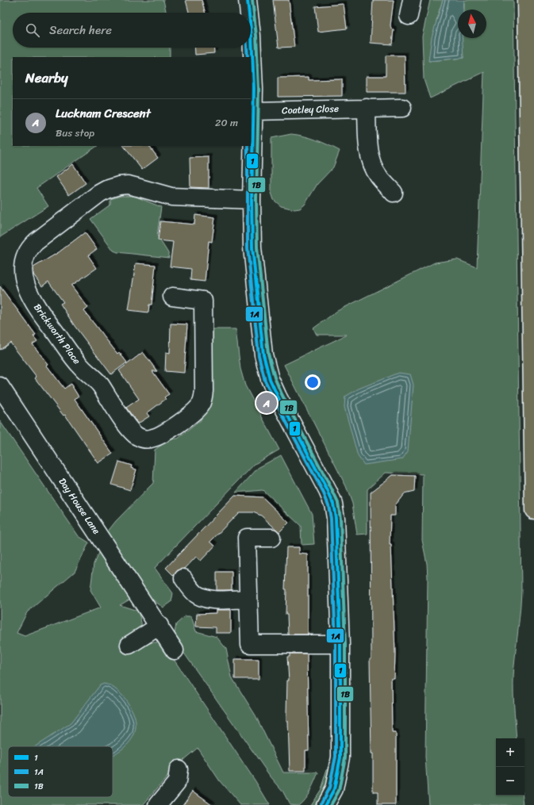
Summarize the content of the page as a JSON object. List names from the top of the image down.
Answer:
{
  "streets": {
    "street": ["Coatley Close", "Brickworth Place", "Day House Lane"]
  },
  "lines": ["transit line 1", "transit line 1B", "transit line 1A"],
  "legend": ["1", "1A", "1B"],
  "north": "top",
  "page": {
    "search": "Search here",
    "heading": "Nearby",
    "list": [
      {
        "mark": "A",
        "name": "Lucknam Crescent",
        "note": "Bus stop",
        "value": "20 m"
      }
    ],
    "pins": "A",
    "map_buttons": ["+", "−"]
  }
}
